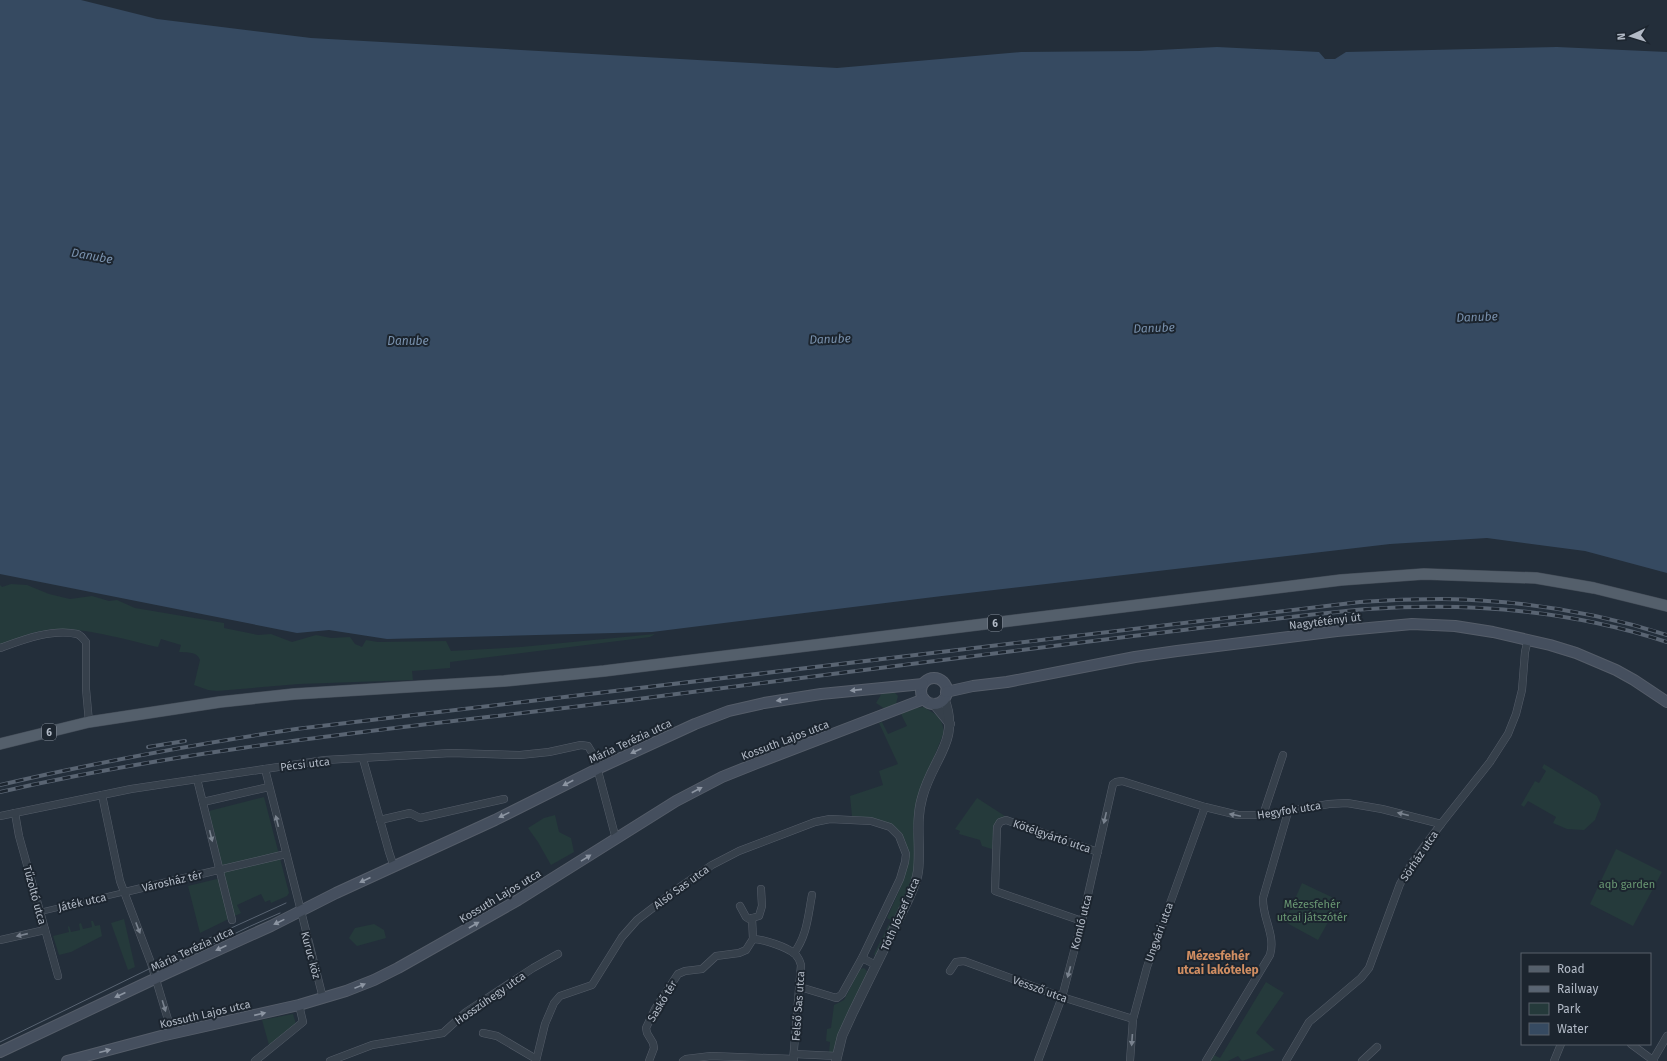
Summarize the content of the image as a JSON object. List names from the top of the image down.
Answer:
{
  "streets": {
    "main road": [
      "Nagytétényi út",
      "6",
      "Kossuth Lajos utca",
      "Mária Terézia utca"
    ],
    "street": [
      "Pécsi utca",
      "Hegyfok utca",
      "Kötélgyártó utca",
      "Sörház utca",
      "Városház tér",
      "Alsó Sas utca",
      "Tűzoltó utca",
      "Játék utca",
      "Tóth József utca",
      "Komló utca",
      "Ungvári utca",
      "Kuruc köz",
      "Vessző utca",
      "Hosszúhegy utca",
      "Saskő tér",
      "Felső Sas utca"
    ]
  },
  "crossings": [
    ["Nagytétényi út", "Kossuth Lajos utca"],
    ["Nagytétényi út", "Mária Terézia utca"],
    ["Nagytétényi út", "Sörház utca"],
    ["Nagytétényi út", "Tóth József utca"],
    ["Kossuth Lajos utca", "Mária Terézia utca"],
    ["Kossuth Lajos utca", "Pécsi utca"],
    ["Kossuth Lajos utca", "Tóth József utca"],
    ["Kossuth Lajos utca", "Kuruc köz"],
    ["Mária Terézia utca", "Pécsi utca"],
    ["Mária Terézia utca", "Tóth József utca"],
    ["Mária Terézia utca", "Kuruc köz"],
    ["Pécsi utca", "Tűzoltó utca"],
    ["Hegyfok utca", "Sörház utca"],
    ["Hegyfok utca", "Komló utca"],
    ["Hegyfok utca", "Ungvári utca"],
    ["Kötélgyártó utca", "Komló utca"],
    ["Városház tér", "Játék utca"],
    ["Alsó Sas utca", "Tóth József utca"],
    ["Tűzoltó utca", "Játék utca"],
    ["Tóth József utca", "Felső Sas utca"],
    ["Komló utca", "Vessző utca"],
    ["Ungvári utca", "Vessző utca"]
  ],
  "one_way": ["Kossuth Lajos utca", "Hegyfok utca", "Komló utca"],
  "districts": ["Mézesfehér utcai lakótelep"],
  "water": ["Danube"],
  "parks": ["aqb garden", "Mézesfehér utcai játszótér"],
  "legend": [
    "Road",
    "Railway",
    "Park",
    "Water"
  ],
  "north": "left"
}
